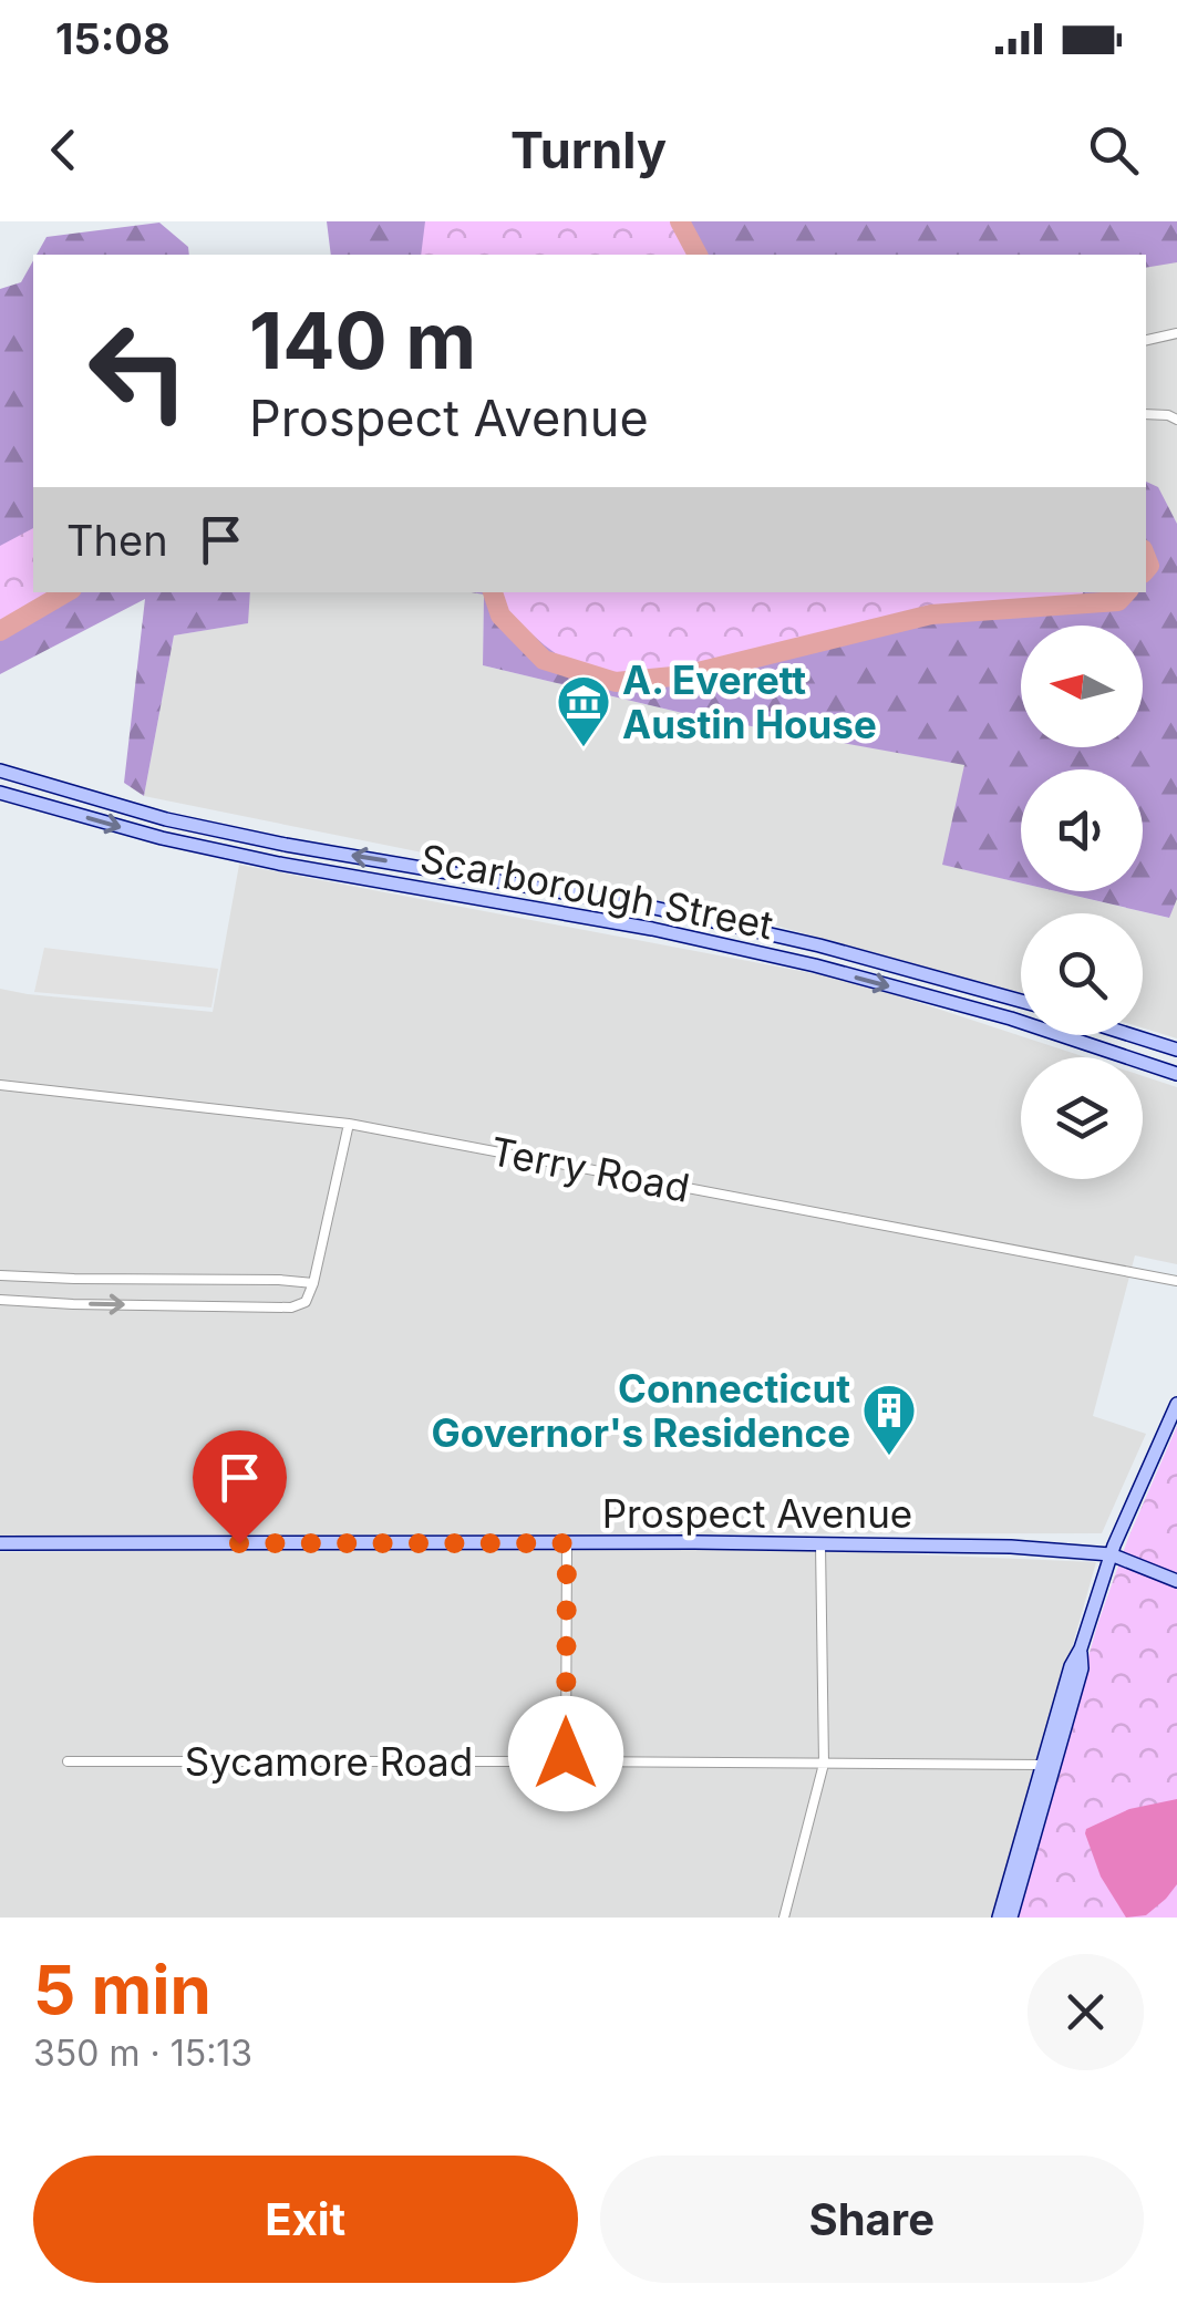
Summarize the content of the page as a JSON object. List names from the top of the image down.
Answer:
{
  "streets": {
    "main road": ["Scarborough Street", "Prospect Avenue"],
    "street": ["Terry Road", "Sycamore Road"]
  },
  "places": {
    "museum": ["A. Everett Austin House"],
    "building": ["Connecticut Governor's Residence"]
  },
  "north": "left",
  "page": {
    "status": "15:08",
    "header": "Turnly",
    "turn": ["140 m", "Prospect Avenue"],
    "then": "Then",
    "heading": ["5 min", "350 m · 15:13"],
    "buttons": ["Exit", "Share"]
  }
}
